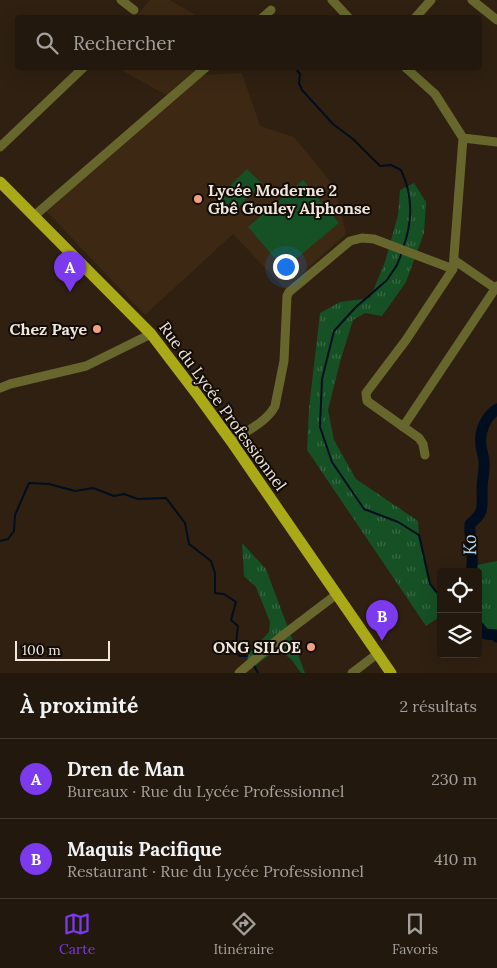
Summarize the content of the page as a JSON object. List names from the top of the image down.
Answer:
{
  "streets": {
    "main road": ["Rue du Lycée Professionnel"]
  },
  "water": ["Ko"],
  "places": ["Lycée Moderne 2 Gbê Gouley Alphonse", "Chez Paye", "ONG SILOE"],
  "scale_bar": "100 m",
  "page": {
    "search": "Rechercher",
    "pins": ["A", "B"],
    "scale": "100 m",
    "heading": ["À proximité", "2 résultats"],
    "list": [
      {
        "mark": "A",
        "name": "Dren de Man",
        "note": "Bureaux · Rue du Lycée Professionnel",
        "value": "230 m"
      },
      {
        "mark": "B",
        "name": "Maquis Pacifique",
        "note": "Restaurant · Rue du Lycée Professionnel",
        "value": "410 m"
      }
    ],
    "nav": ["Carte", "Itinéraire", "Favoris"]
  }
}
